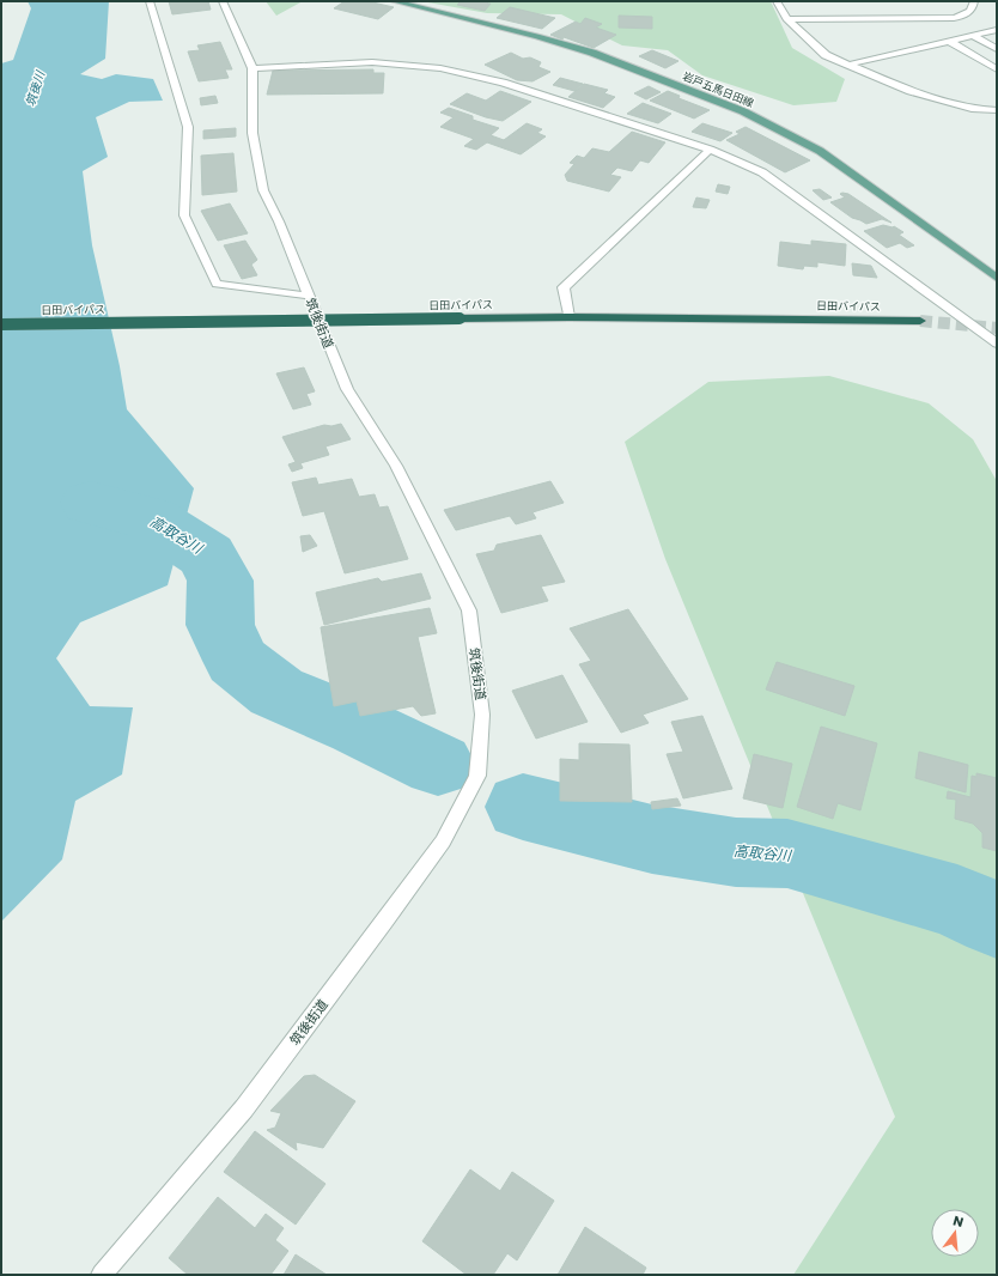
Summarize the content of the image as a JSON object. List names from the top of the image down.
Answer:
{
  "streets": {
    "highway": ["日田バイパス"],
    "main road": ["岩戸五馬日田線"],
    "street": ["筑後街道"]
  },
  "water": ["筑後川", "高取谷川"],
  "north": "top"
}
